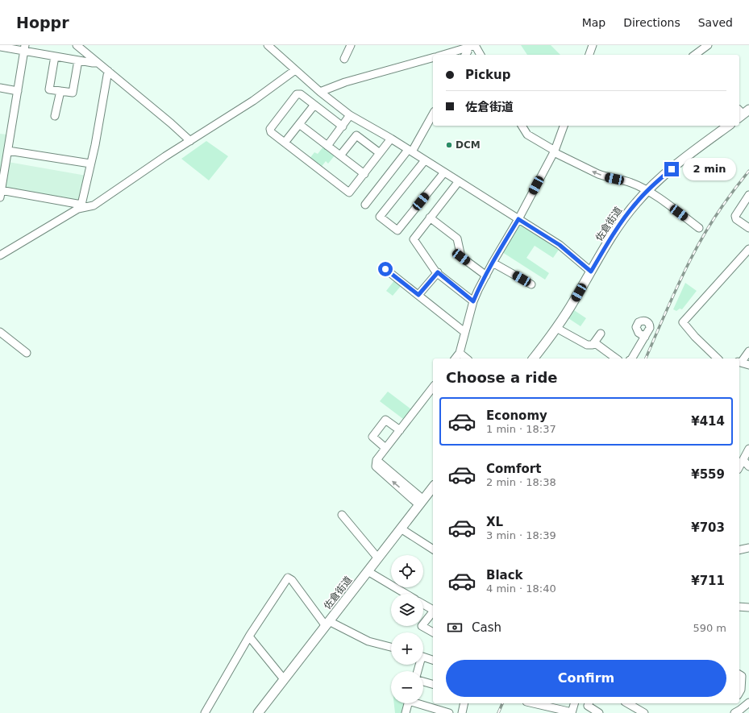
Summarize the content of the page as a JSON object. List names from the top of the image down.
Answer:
{
  "streets": {
    "main road": ["佐倉街道"]
  },
  "places": ["DCM"],
  "page": {
    "header": "Hoppr",
    "nav": ["Map", "Directions", "Saved"],
    "banner": ["Pickup", "佐倉街道"],
    "bubble": "2 min",
    "heading": "Choose a ride",
    "list": [
      {
        "name": "Economy",
        "note": "1 min · 18:37",
        "value": "¥414"
      },
      {
        "name": "Comfort",
        "note": "2 min · 18:38",
        "value": "¥559"
      },
      {
        "name": "XL",
        "note": "3 min · 18:39",
        "value": "¥703"
      },
      {
        "name": "Black",
        "note": "4 min · 18:40",
        "value": "¥711"
      }
    ],
    "map_buttons": ["+", "−"],
    "pay": ["Cash", "590 m"],
    "buttons": "Confirm"
  }
}
